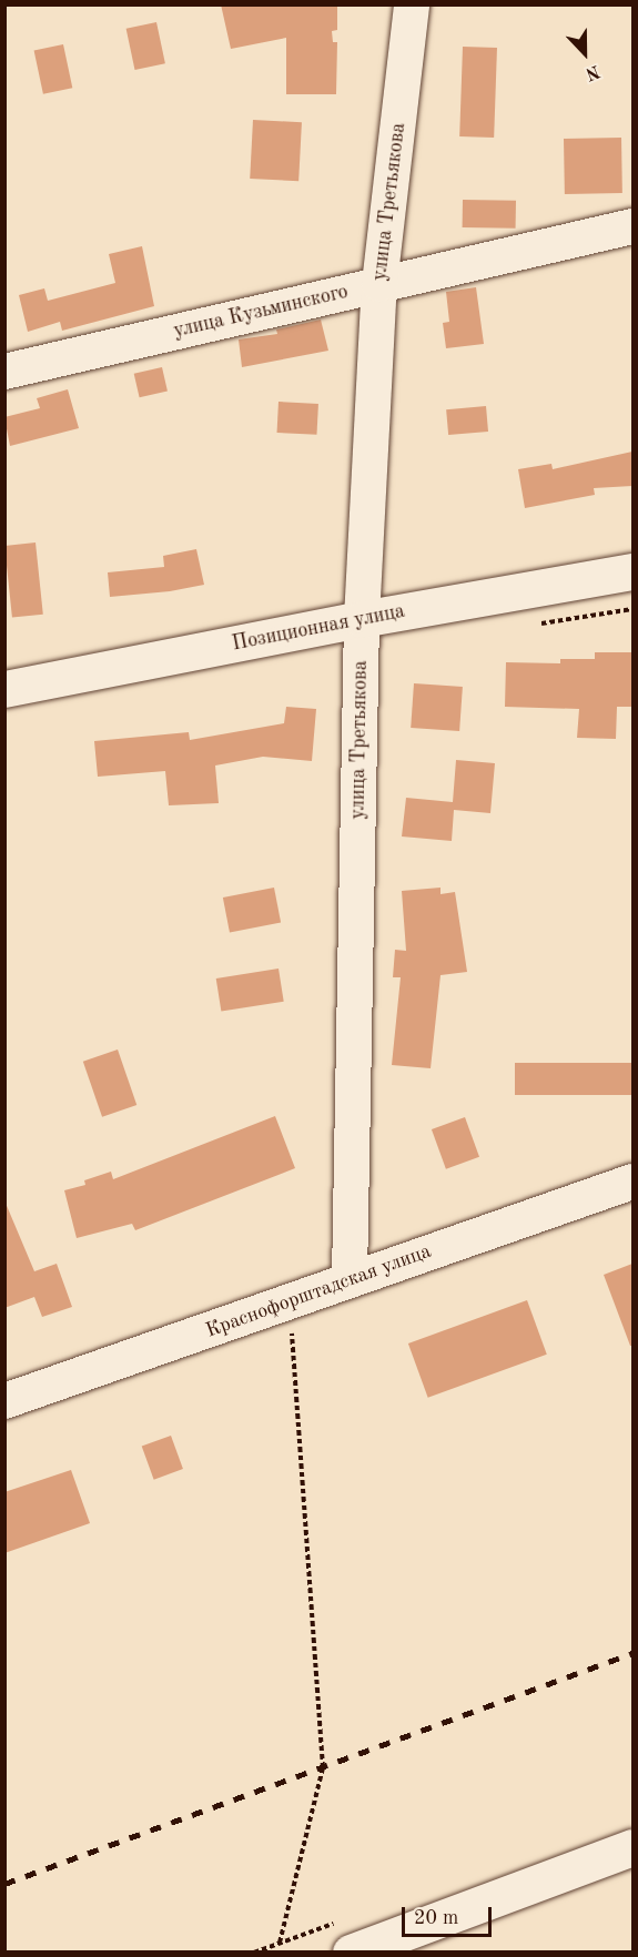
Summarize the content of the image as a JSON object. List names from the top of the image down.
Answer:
{
  "streets": {
    "street": [
      "улица Третьякова",
      "улица Кузьминского",
      "Позиционная улица",
      "Краснофорштадская улица"
    ]
  },
  "crossings": [
    ["улица Третьякова", "улица Кузьминского"],
    ["улица Третьякова", "Позиционная улица"],
    ["улица Третьякова", "Краснофорштадская улица"]
  ],
  "scale_bar": "20 m",
  "north": "bottom"
}
